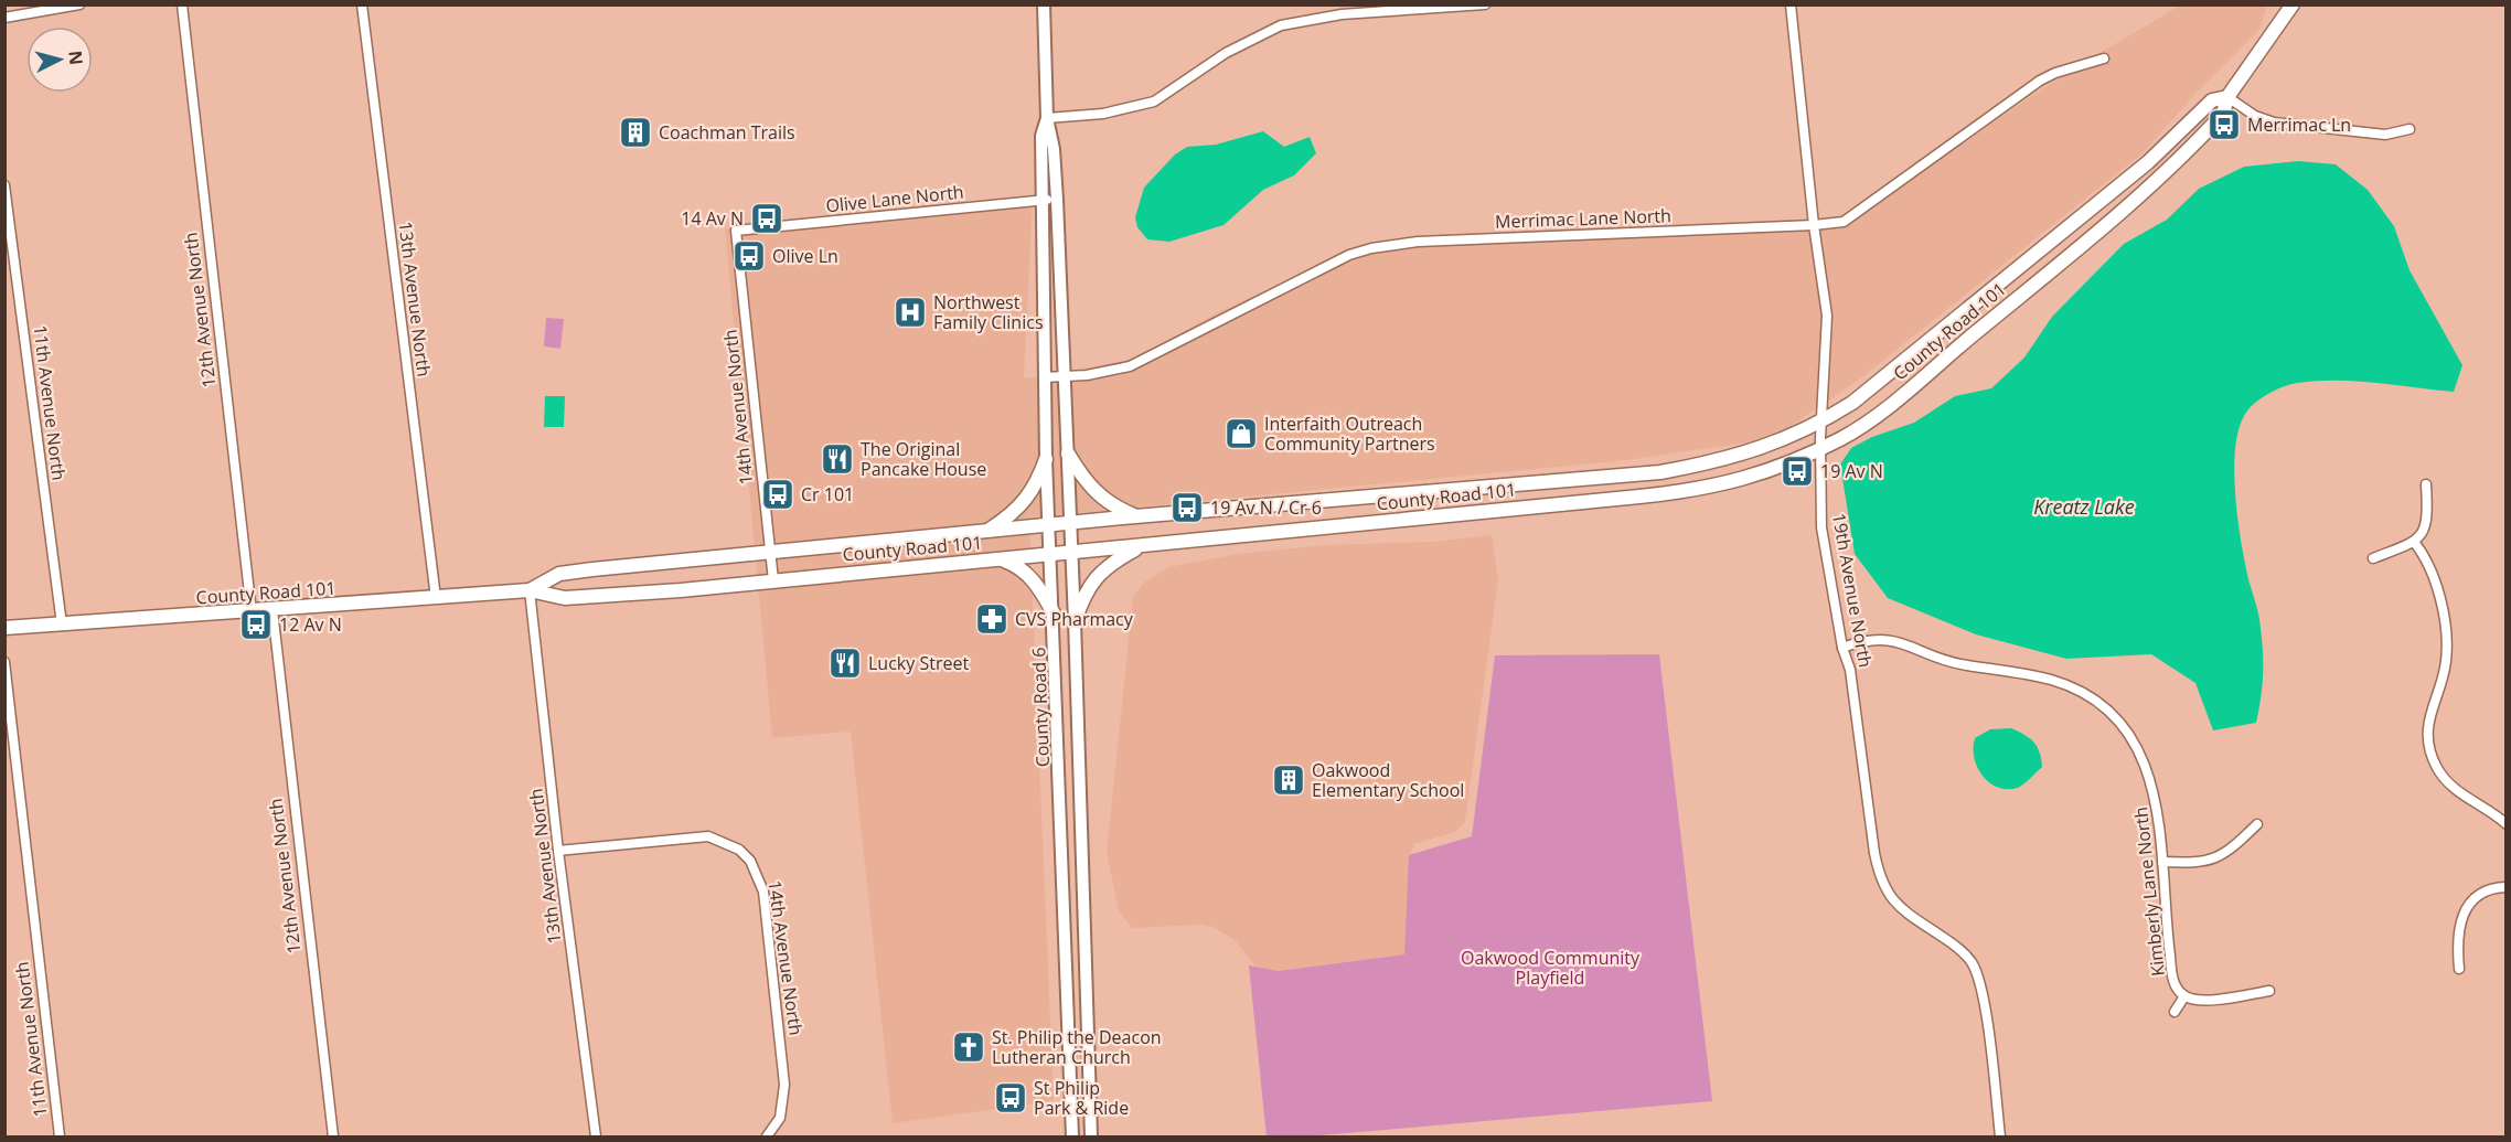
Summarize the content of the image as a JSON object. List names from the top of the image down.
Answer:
{
  "streets": {
    "main road": ["County Road 101", "County Road 6"],
    "street": [
      "Olive Lane North",
      "Merrimac Lane North",
      "13th Avenue North",
      "12th Avenue North",
      "11th Avenue North",
      "14th Avenue North",
      "19th Avenue North",
      "Kimberly Lane North"
    ]
  },
  "crossings": [
    ["Olive Lane North", "14th Avenue North"],
    ["Olive Lane North", "County Road 6"],
    ["Merrimac Lane North", "19th Avenue North"],
    ["Merrimac Lane North", "County Road 6"],
    ["13th Avenue North", "County Road 101"],
    ["13th Avenue North", "14th Avenue North"],
    ["12th Avenue North", "County Road 101"],
    ["County Road 101", "11th Avenue North"],
    ["County Road 101", "14th Avenue North"],
    ["County Road 101", "19th Avenue North"],
    ["County Road 101", "County Road 6"],
    ["19th Avenue North", "Kimberly Lane North"]
  ],
  "water": ["Kreatz Lake"],
  "parks": ["Oakwood Community Playfield"],
  "places": {
    "bus stop": [
      "Merrimac Ln",
      "14 Av N",
      "Olive Ln",
      "19 Av N",
      "Cr 101",
      "19 Av N / Cr 6",
      "12 Av N",
      "St Philip Park & Ride"
    ],
    "building": ["Coachman Trails", "Oakwood Elementary School"],
    "hospital": ["Northwest Family Clinics"],
    "shop": ["Interfaith Outreach Community Partners"],
    "restaurant": ["The Original Pancake House", "Lucky Street"],
    "pharmacy": ["CVS Pharmacy"],
    "church": ["St. Philip the Deacon Lutheran Church"]
  },
  "north": "right"
}
